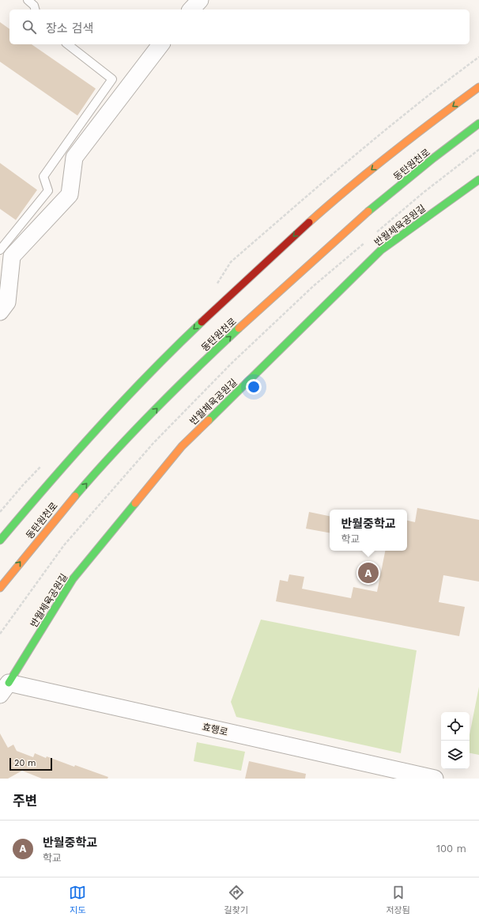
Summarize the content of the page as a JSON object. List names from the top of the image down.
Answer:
{
  "streets": {
    "main road": ["동탄원천로", "반월체육공원길"],
    "street": ["효행로"]
  },
  "crossings": [
    ["반월체육공원길", "효행로"]
  ],
  "scale_bar": "20 m",
  "page": {
    "search": "장소 검색",
    "popup": ["반월중학교", "학교"],
    "pins": "A",
    "scale": "20 m",
    "heading": "주변",
    "list": [
      {
        "mark": "A",
        "name": "반월중학교",
        "note": "학교",
        "value": "100 m"
      }
    ],
    "nav": ["지도", "길찾기", "저장됨"]
  }
}
